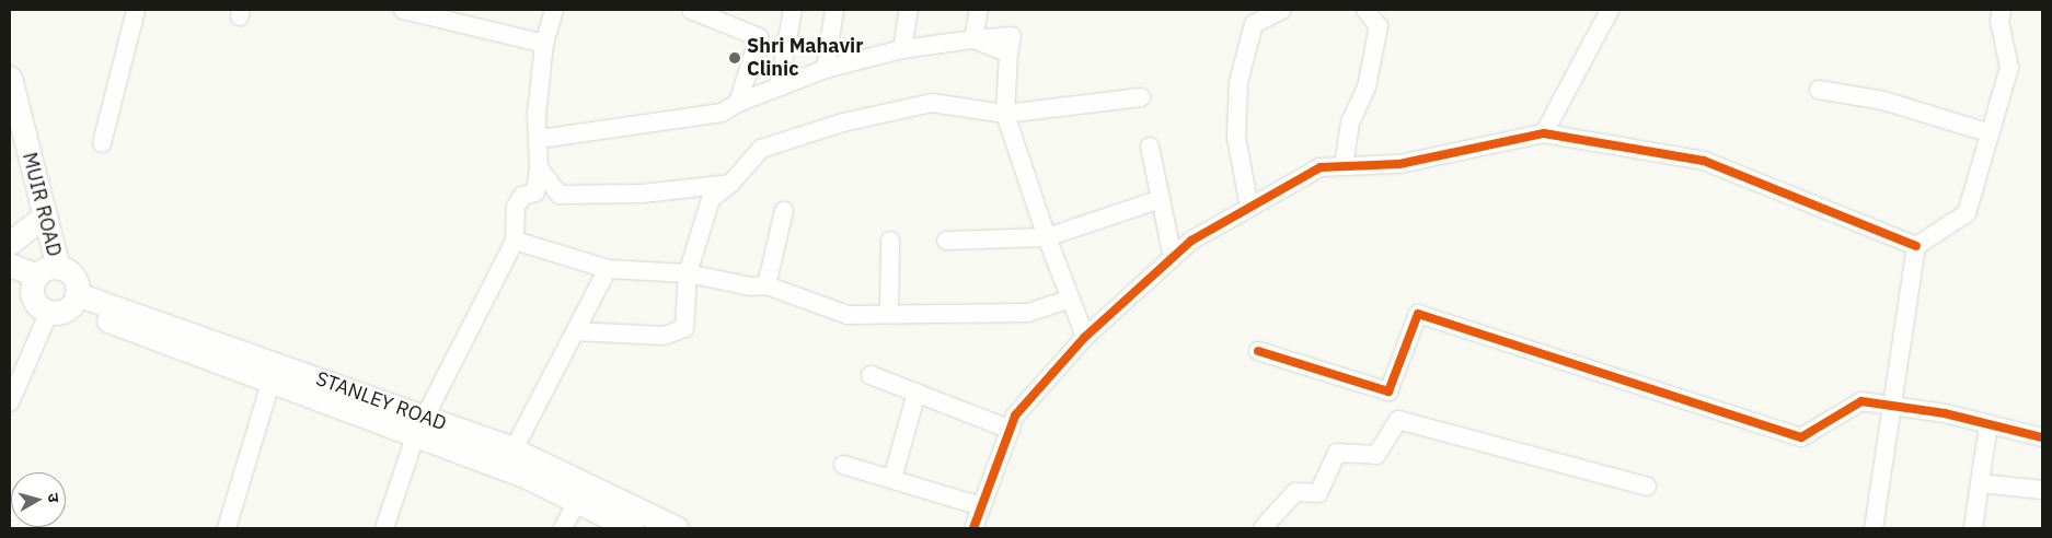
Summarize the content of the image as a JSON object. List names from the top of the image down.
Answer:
{
  "streets": {
    "main road": ["MUIR ROAD", "STANLEY ROAD"]
  },
  "places": ["Shri Mahavir Clinic"],
  "north": "right"
}
